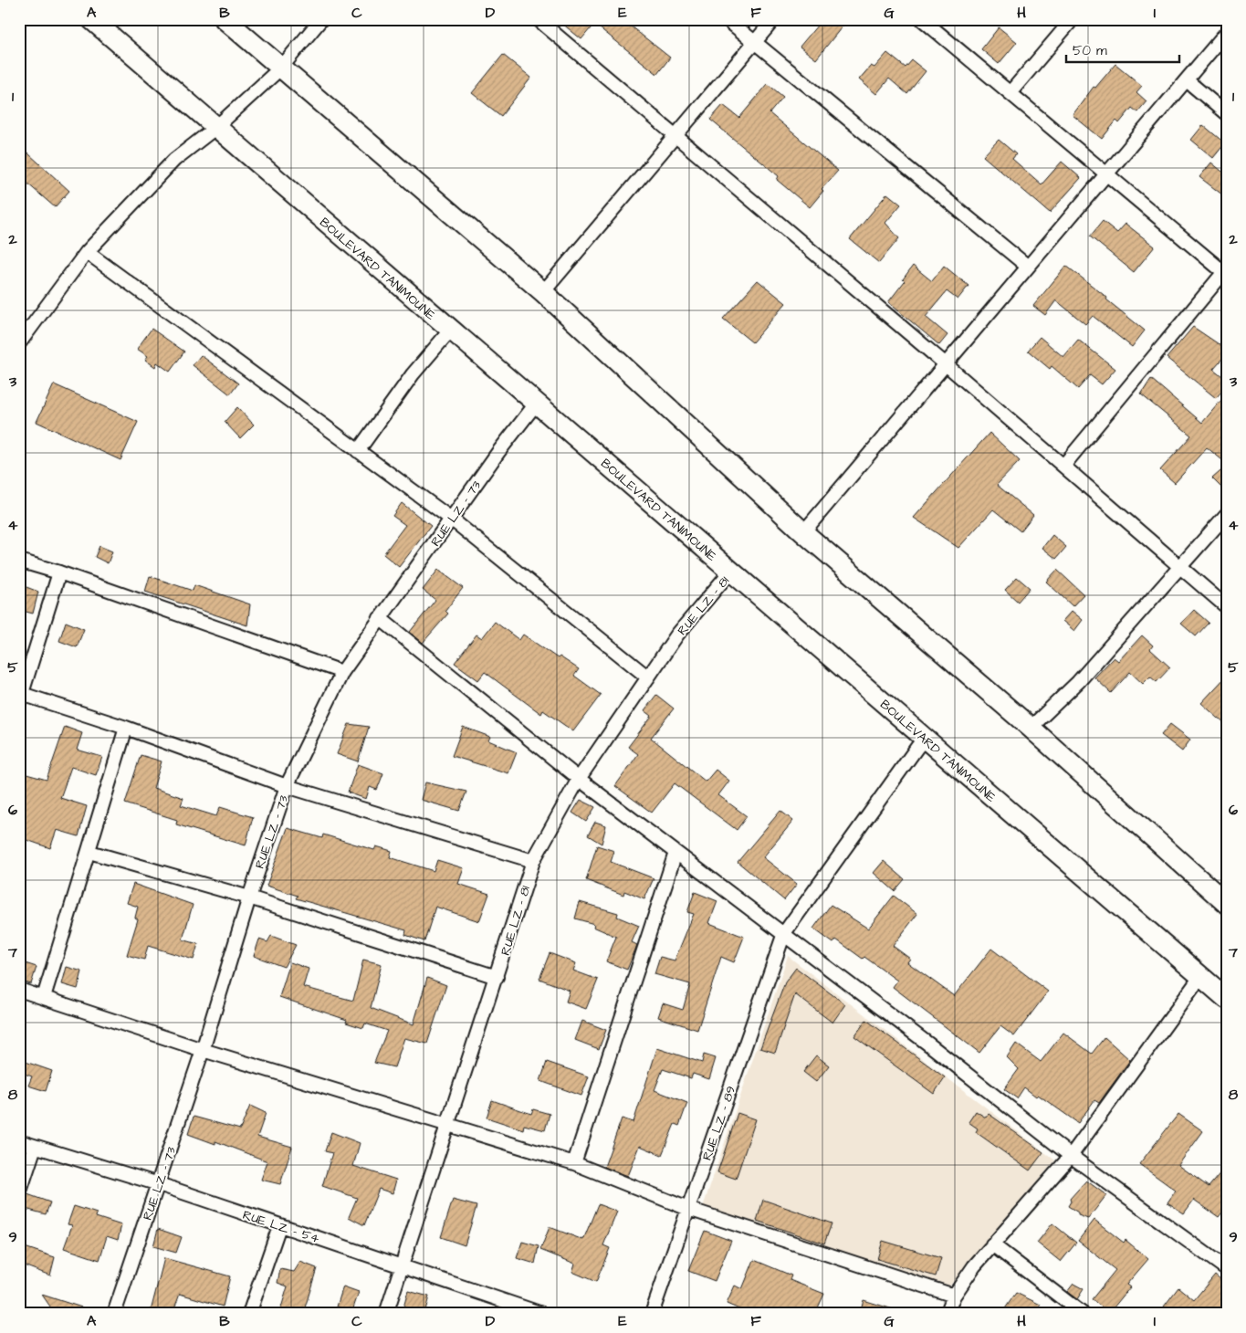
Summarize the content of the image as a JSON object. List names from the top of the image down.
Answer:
{
  "streets": {
    "main road": ["BOULEVARD TANIMOUNE"],
    "street": [
      "RUE LZ - 73",
      "RUE LZ - 81",
      "RUE LZ - 89",
      "RUE LZ - 54"
    ]
  },
  "crossings": [
    ["BOULEVARD TANIMOUNE", "RUE LZ - 73"],
    ["BOULEVARD TANIMOUNE", "RUE LZ - 81"],
    ["BOULEVARD TANIMOUNE", "RUE LZ - 89"],
    ["RUE LZ - 73", "RUE LZ - 54"],
    ["RUE LZ - 81", "RUE LZ - 54"]
  ],
  "scale_bar": "50 m",
  "grid": {
    "columns": [
      "A",
      "B",
      "C",
      "D",
      "E",
      "F",
      "G",
      "H",
      "I"
    ],
    "rows": [
      "1",
      "2",
      "3",
      "4",
      "5",
      "6",
      "7",
      "8",
      "9"
    ]
  }
}
